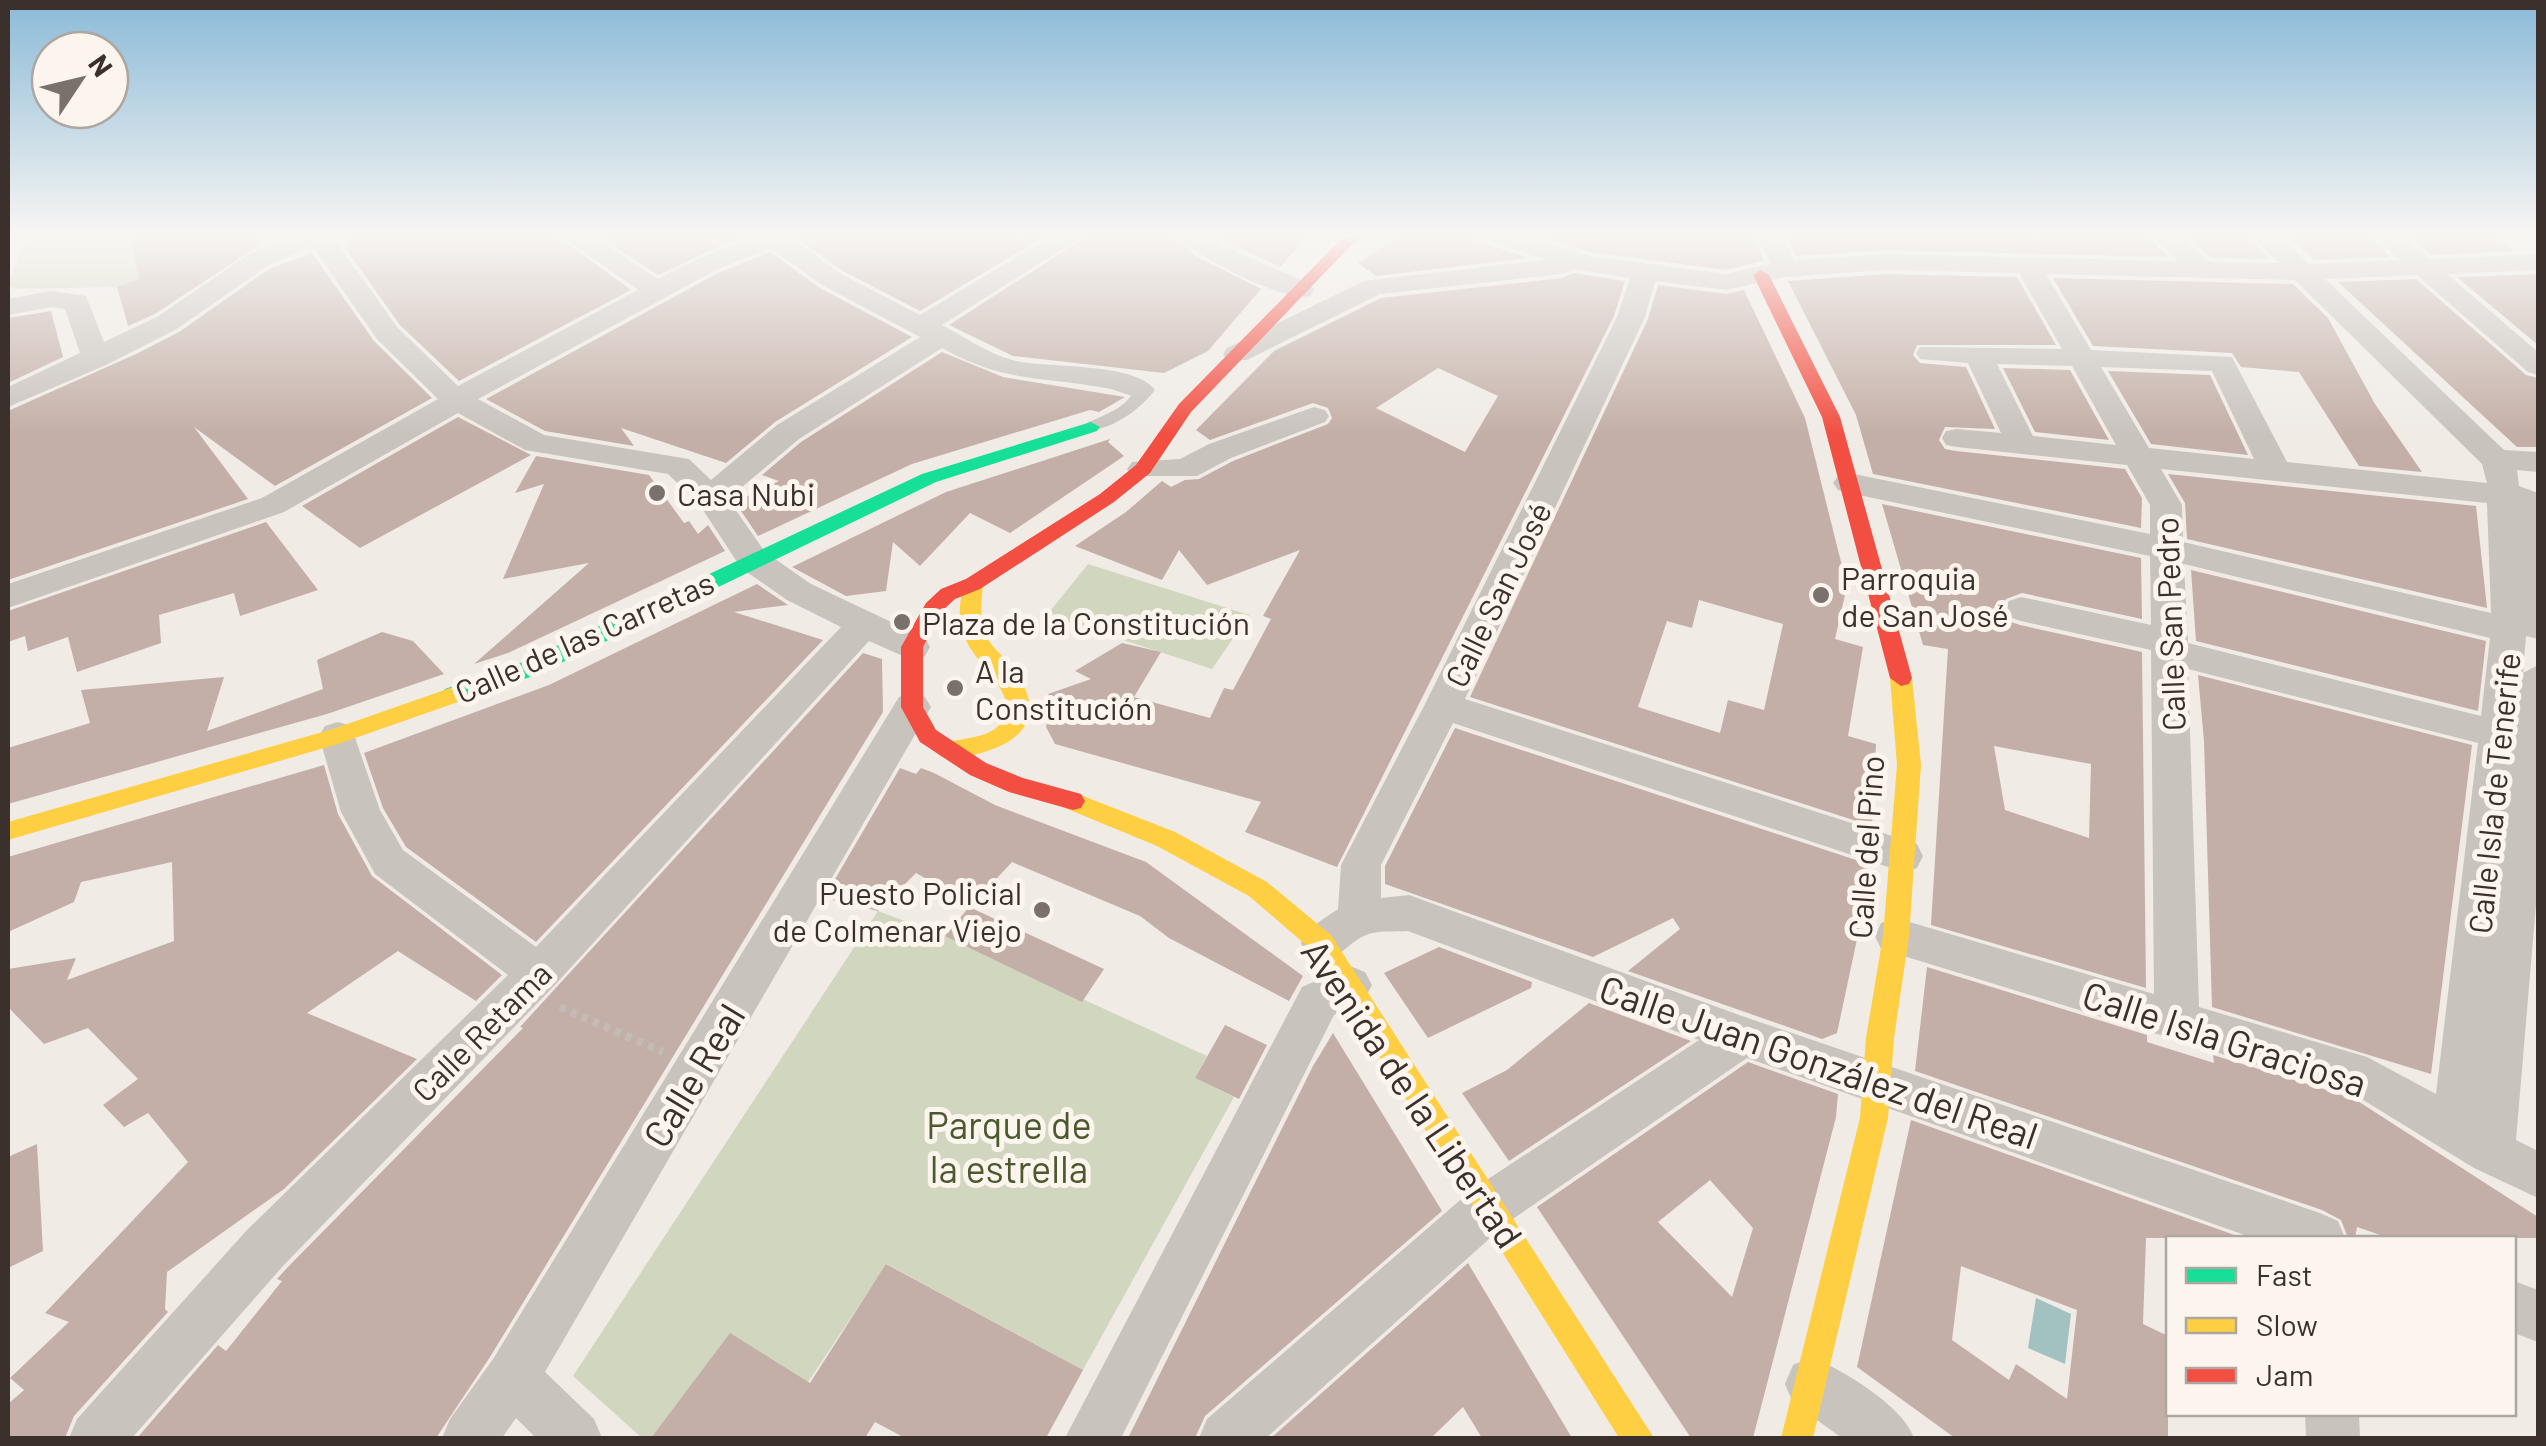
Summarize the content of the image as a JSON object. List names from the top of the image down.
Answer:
{
  "streets": {
    "street": [
      "Calle San José",
      "Calle San Pedro",
      "Calle de las Carretas",
      "Calle Isla de Tenerife",
      "Calle del Pino",
      "Calle Retama",
      "Calle Isla Graciosa",
      "Calle Juan González del Real",
      "Calle Real",
      "Avenida de la Libertad"
    ]
  },
  "crossings": [
    ["Calle San José", "Calle Juan González del Real"],
    ["Calle San José", "Avenida de la Libertad"],
    ["Calle San Pedro", "Calle Isla Graciosa"],
    ["Calle Isla de Tenerife", "Calle Isla Graciosa"],
    ["Calle del Pino", "Calle Isla Graciosa"],
    ["Calle del Pino", "Calle Juan González del Real"],
    ["Calle Juan González del Real", "Avenida de la Libertad"],
    ["Calle Real", "Avenida de la Libertad"]
  ],
  "parks": ["Parque de la estrella"],
  "places": [
    "Casa Nubi",
    "Parroquia de San José",
    "Plaza de la Constitución",
    "A la Constitución",
    "Puesto Policial de Colmenar Viejo"
  ],
  "legend": ["Fast", "Slow", "Jam"],
  "north": "top right"
}
